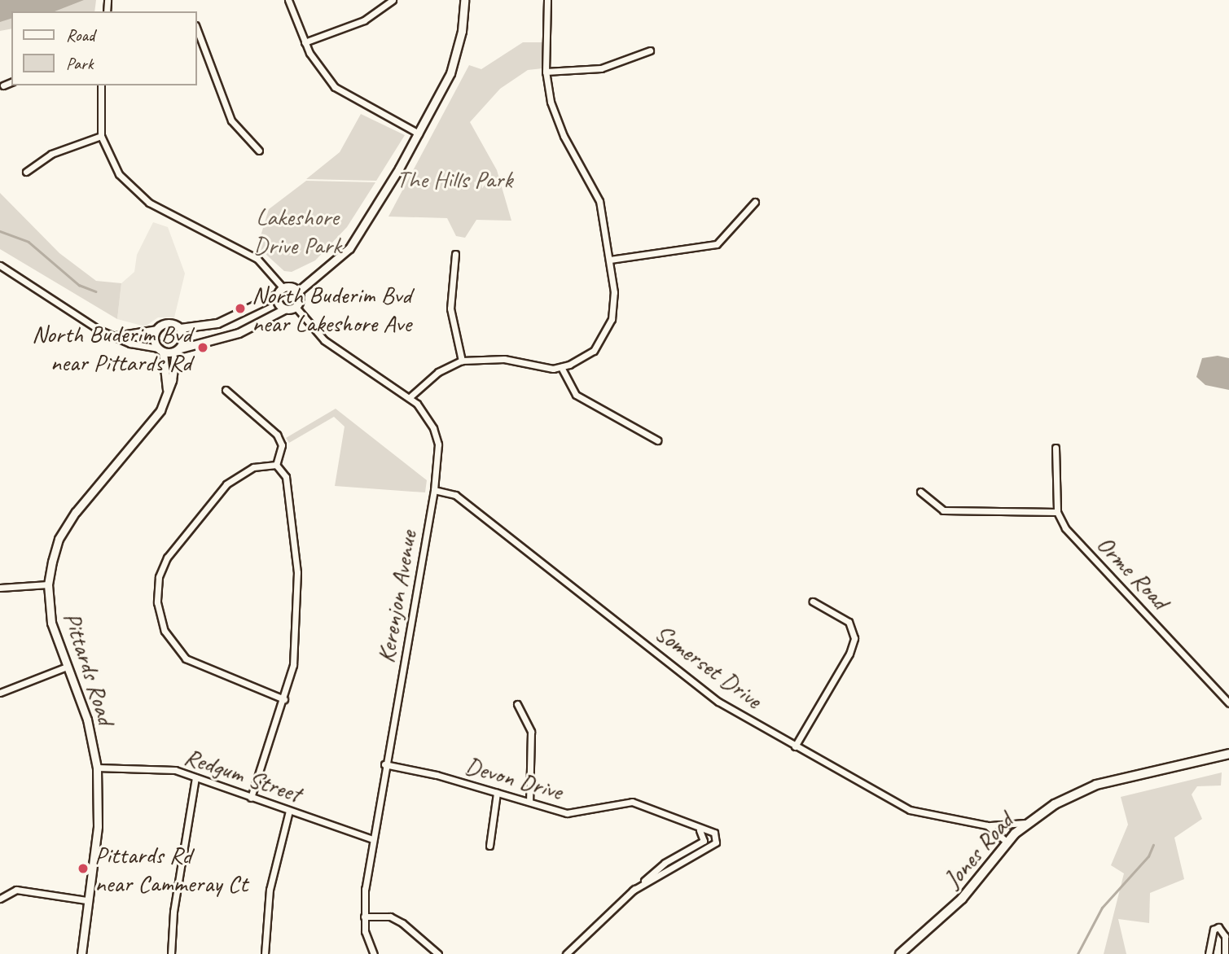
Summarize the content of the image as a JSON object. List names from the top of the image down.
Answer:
{
  "streets": {
    "main road": ["Jones Road"],
    "street": [
      "Orme Road",
      "Kerenjon Avenue",
      "Somerset Drive",
      "Pittards Road",
      "Redgum Street",
      "Devon Drive"
    ]
  },
  "crossings": [
    ["Kerenjon Avenue", "Somerset Drive"],
    ["Kerenjon Avenue", "Redgum Street"],
    ["Kerenjon Avenue", "Devon Drive"],
    ["Somerset Drive", "Jones Road"],
    ["Pittards Road", "Redgum Street"]
  ],
  "parks": ["The Hills Park", "Lakeshore Drive Park"],
  "places": ["North Buderim Bvd near Lakeshore Ave", "North Buderim Bvd near Pittards Rd", "Pittards Rd near Cammeray Ct"],
  "legend": ["Road", "Park"]
}
